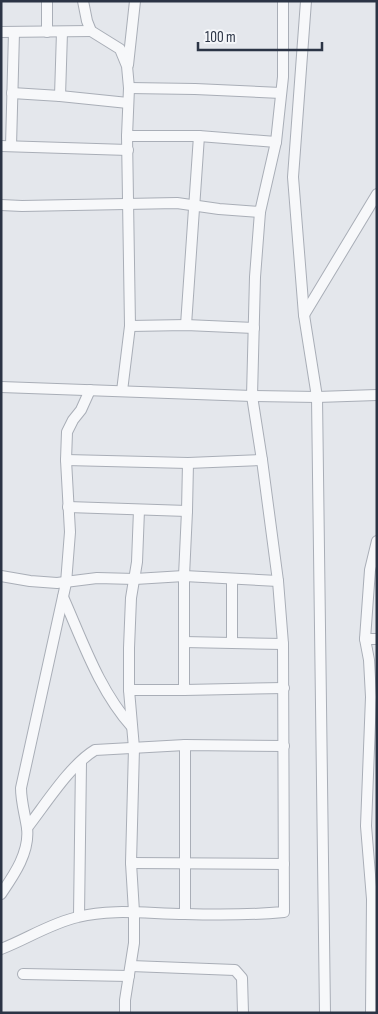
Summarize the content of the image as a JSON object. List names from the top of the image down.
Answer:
{
  "scale_bar": "100 m"
}
